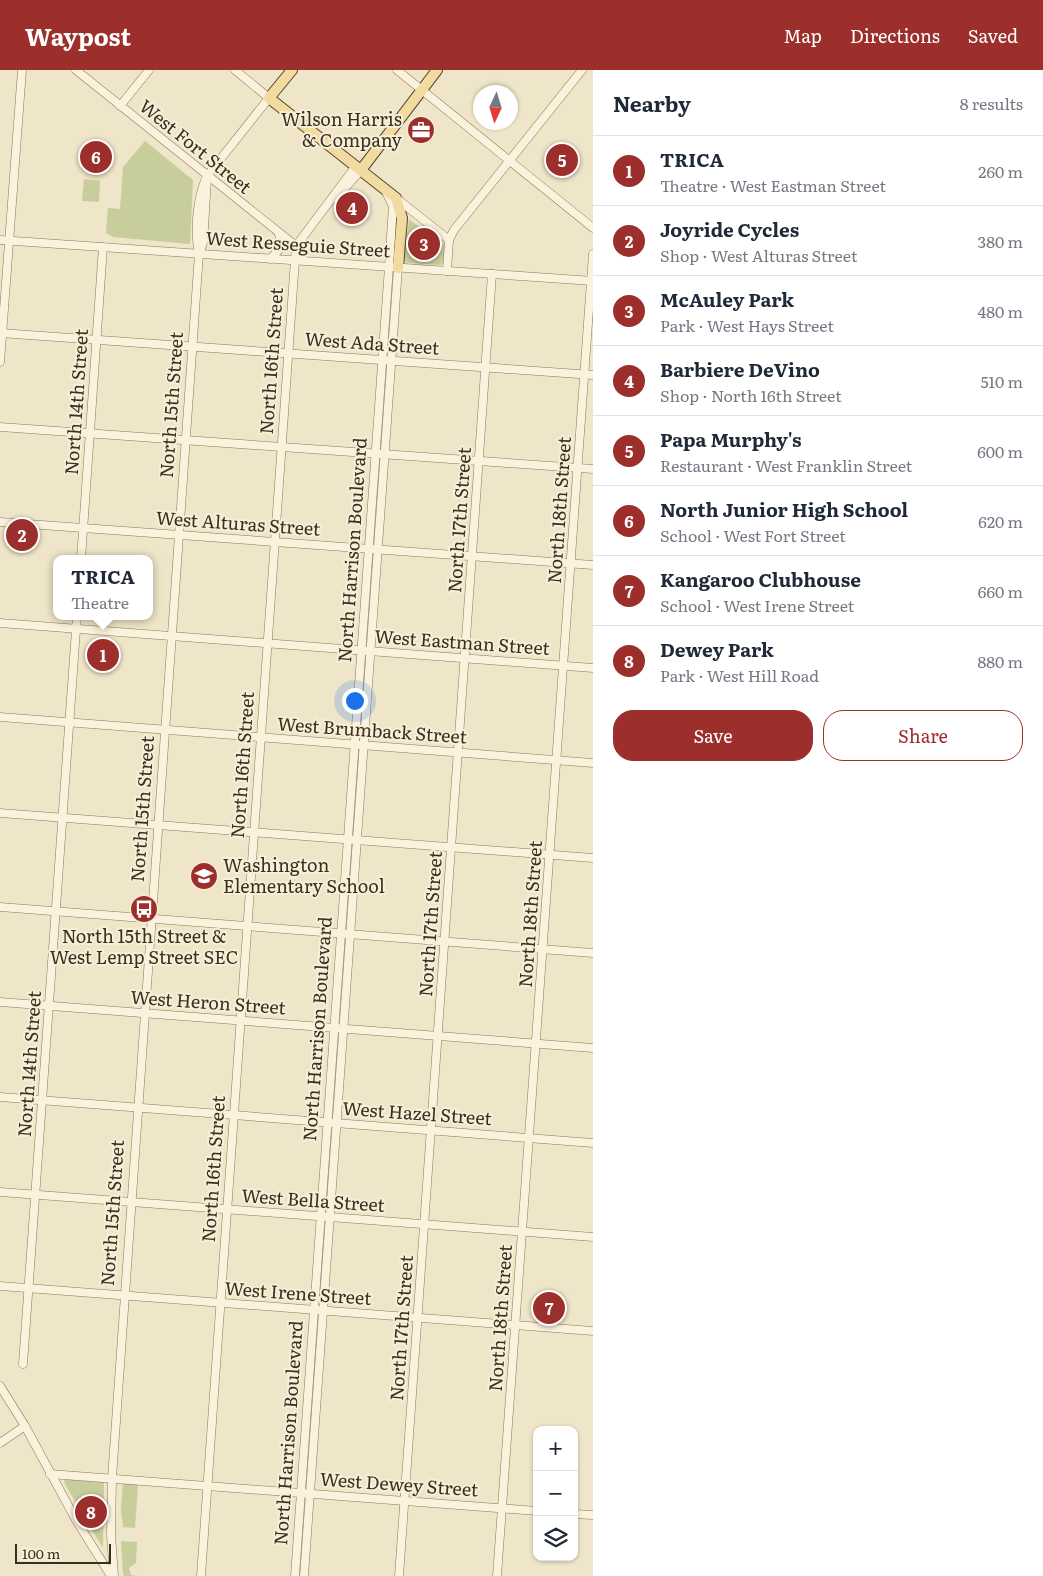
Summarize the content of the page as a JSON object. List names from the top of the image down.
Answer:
{
  "streets": {
    "main road": ["North Harrison Boulevard"],
    "street": [
      "West Fort Street",
      "West Resseguie Street",
      "West Ada Street",
      "North 16th Street",
      "North 14th Street",
      "North 15th Street",
      "North 18th Street",
      "North 17th Street",
      "West Alturas Street",
      "West Eastman Street",
      "West Brumback Street",
      "West Heron Street",
      "West Hazel Street",
      "West Bella Street",
      "West Irene Street",
      "West Dewey Street"
    ]
  },
  "crossings": [
    ["West Fort Street", "North 16th Street"],
    ["West Fort Street", "North 15th Street"],
    ["West Resseguie Street", "North 16th Street"],
    ["West Resseguie Street", "North 14th Street"],
    ["West Resseguie Street", "North 15th Street"],
    ["West Resseguie Street", "North 18th Street"],
    ["West Resseguie Street", "North 17th Street"],
    ["West Resseguie Street", "North Harrison Boulevard"],
    ["West Ada Street", "North 16th Street"],
    ["West Ada Street", "North 14th Street"],
    ["West Ada Street", "North 15th Street"],
    ["West Ada Street", "North 18th Street"],
    ["West Ada Street", "North 17th Street"],
    ["West Ada Street", "North Harrison Boulevard"],
    ["North 16th Street", "West Alturas Street"],
    ["North 16th Street", "West Eastman Street"],
    ["North 16th Street", "West Brumback Street"],
    ["North 16th Street", "West Heron Street"],
    ["North 16th Street", "West Hazel Street"],
    ["North 16th Street", "West Bella Street"],
    ["North 16th Street", "West Irene Street"],
    ["North 16th Street", "West Dewey Street"],
    ["North 14th Street", "West Alturas Street"],
    ["North 14th Street", "West Eastman Street"],
    ["North 14th Street", "West Brumback Street"],
    ["North 14th Street", "West Heron Street"],
    ["North 14th Street", "West Hazel Street"],
    ["North 14th Street", "West Bella Street"],
    ["North 14th Street", "West Irene Street"],
    ["North 15th Street", "West Alturas Street"],
    ["North 15th Street", "West Eastman Street"],
    ["North 15th Street", "West Brumback Street"],
    ["North 15th Street", "West Heron Street"],
    ["North 15th Street", "West Hazel Street"],
    ["North 15th Street", "West Bella Street"],
    ["North 15th Street", "West Irene Street"],
    ["North 15th Street", "West Dewey Street"],
    ["North 18th Street", "West Alturas Street"],
    ["North 18th Street", "West Eastman Street"],
    ["North 18th Street", "West Brumback Street"],
    ["North 18th Street", "West Heron Street"],
    ["North 18th Street", "West Hazel Street"],
    ["North 18th Street", "West Bella Street"],
    ["North 18th Street", "West Irene Street"],
    ["North 18th Street", "West Dewey Street"],
    ["North 17th Street", "West Alturas Street"],
    ["North 17th Street", "West Eastman Street"],
    ["North 17th Street", "West Brumback Street"],
    ["North 17th Street", "West Heron Street"],
    ["North 17th Street", "West Hazel Street"],
    ["North 17th Street", "West Bella Street"],
    ["North 17th Street", "West Irene Street"],
    ["North 17th Street", "West Dewey Street"],
    ["West Alturas Street", "North Harrison Boulevard"],
    ["North Harrison Boulevard", "West Eastman Street"],
    ["North Harrison Boulevard", "West Brumback Street"],
    ["North Harrison Boulevard", "West Heron Street"],
    ["North Harrison Boulevard", "West Hazel Street"],
    ["North Harrison Boulevard", "West Bella Street"],
    ["North Harrison Boulevard", "West Irene Street"],
    ["North Harrison Boulevard", "West Dewey Street"]
  ],
  "places": {
    "office": ["Wilson Harris & Company"],
    "school or university": ["Washington Elementary School"],
    "bus stop": ["North 15th Street & West Lemp Street SEC"]
  },
  "scale_bar": "100 m",
  "north": "bottom",
  "page": {
    "header": "Waypost",
    "nav": ["Map", "Directions", "Saved"],
    "heading": ["Nearby", "8 results"],
    "list": [
      {
        "mark": "1",
        "name": "TRICA",
        "note": "Theatre · West Eastman Street",
        "value": "260 m"
      },
      {
        "mark": "2",
        "name": "Joyride Cycles",
        "note": "Shop · West Alturas Street",
        "value": "380 m"
      },
      {
        "mark": "3",
        "name": "McAuley Park",
        "note": "Park · West Hays Street",
        "value": "480 m"
      },
      {
        "mark": "4",
        "name": "Barbiere DeVino",
        "note": "Shop · North 16th Street",
        "value": "510 m"
      },
      {
        "mark": "5",
        "name": "Papa Murphy's",
        "note": "Restaurant · West Franklin Street",
        "value": "600 m"
      },
      {
        "mark": "6",
        "name": "North Junior High School",
        "note": "School · West Fort Street",
        "value": "620 m"
      },
      {
        "mark": "7",
        "name": "Kangaroo Clubhouse",
        "note": "School · West Irene Street",
        "value": "660 m"
      },
      {
        "mark": "8",
        "name": "Dewey Park",
        "note": "Park · West Hill Road",
        "value": "880 m"
      }
    ],
    "pins": [
      "6",
      "5",
      "4",
      "3",
      "2",
      "1",
      "7",
      "8"
    ],
    "popup": ["TRICA", "Theatre"],
    "buttons": ["Save", "Share"],
    "map_buttons": ["+", "−"],
    "scale": "100 m"
  }
}
